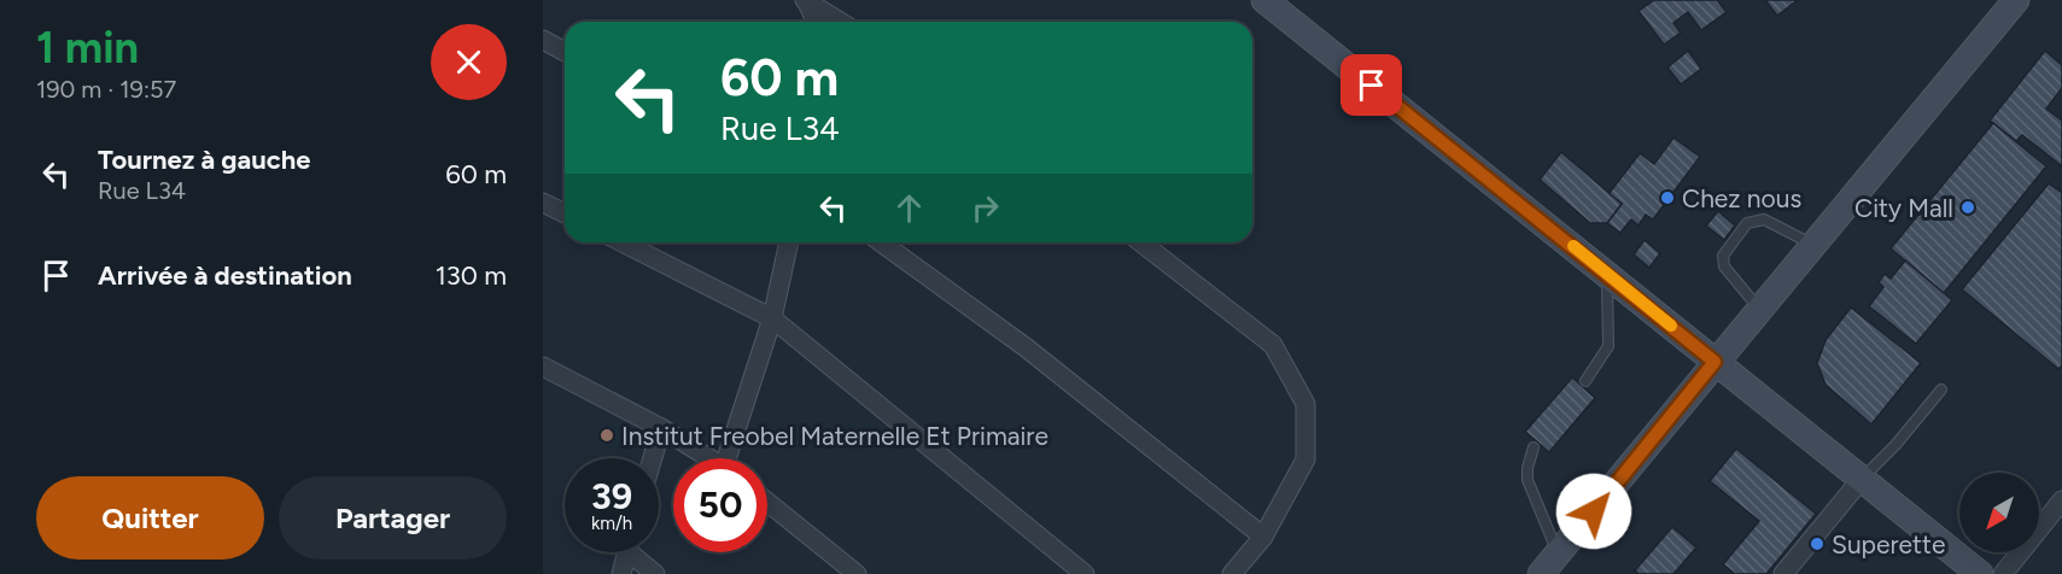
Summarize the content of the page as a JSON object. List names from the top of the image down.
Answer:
{
  "places": [
    "Chez nous",
    "City Mall",
    "Institut Freobel Maternelle Et Primaire",
    "Superette"
  ],
  "north": "bottom left",
  "page": {
    "heading": ["1 min", "190 m · 19:57"],
    "turn": ["60 m", "Rue L34"],
    "list": [
      {
        "name": "Tournez à gauche",
        "note": "Rue L34",
        "value": "60 m"
      },
      {
        "name": "Arrivée à destination",
        "value": "130 m"
      }
    ],
    "speed": "39 km/h",
    "limit": "50",
    "buttons": ["Quitter", "Partager"]
  }
}
